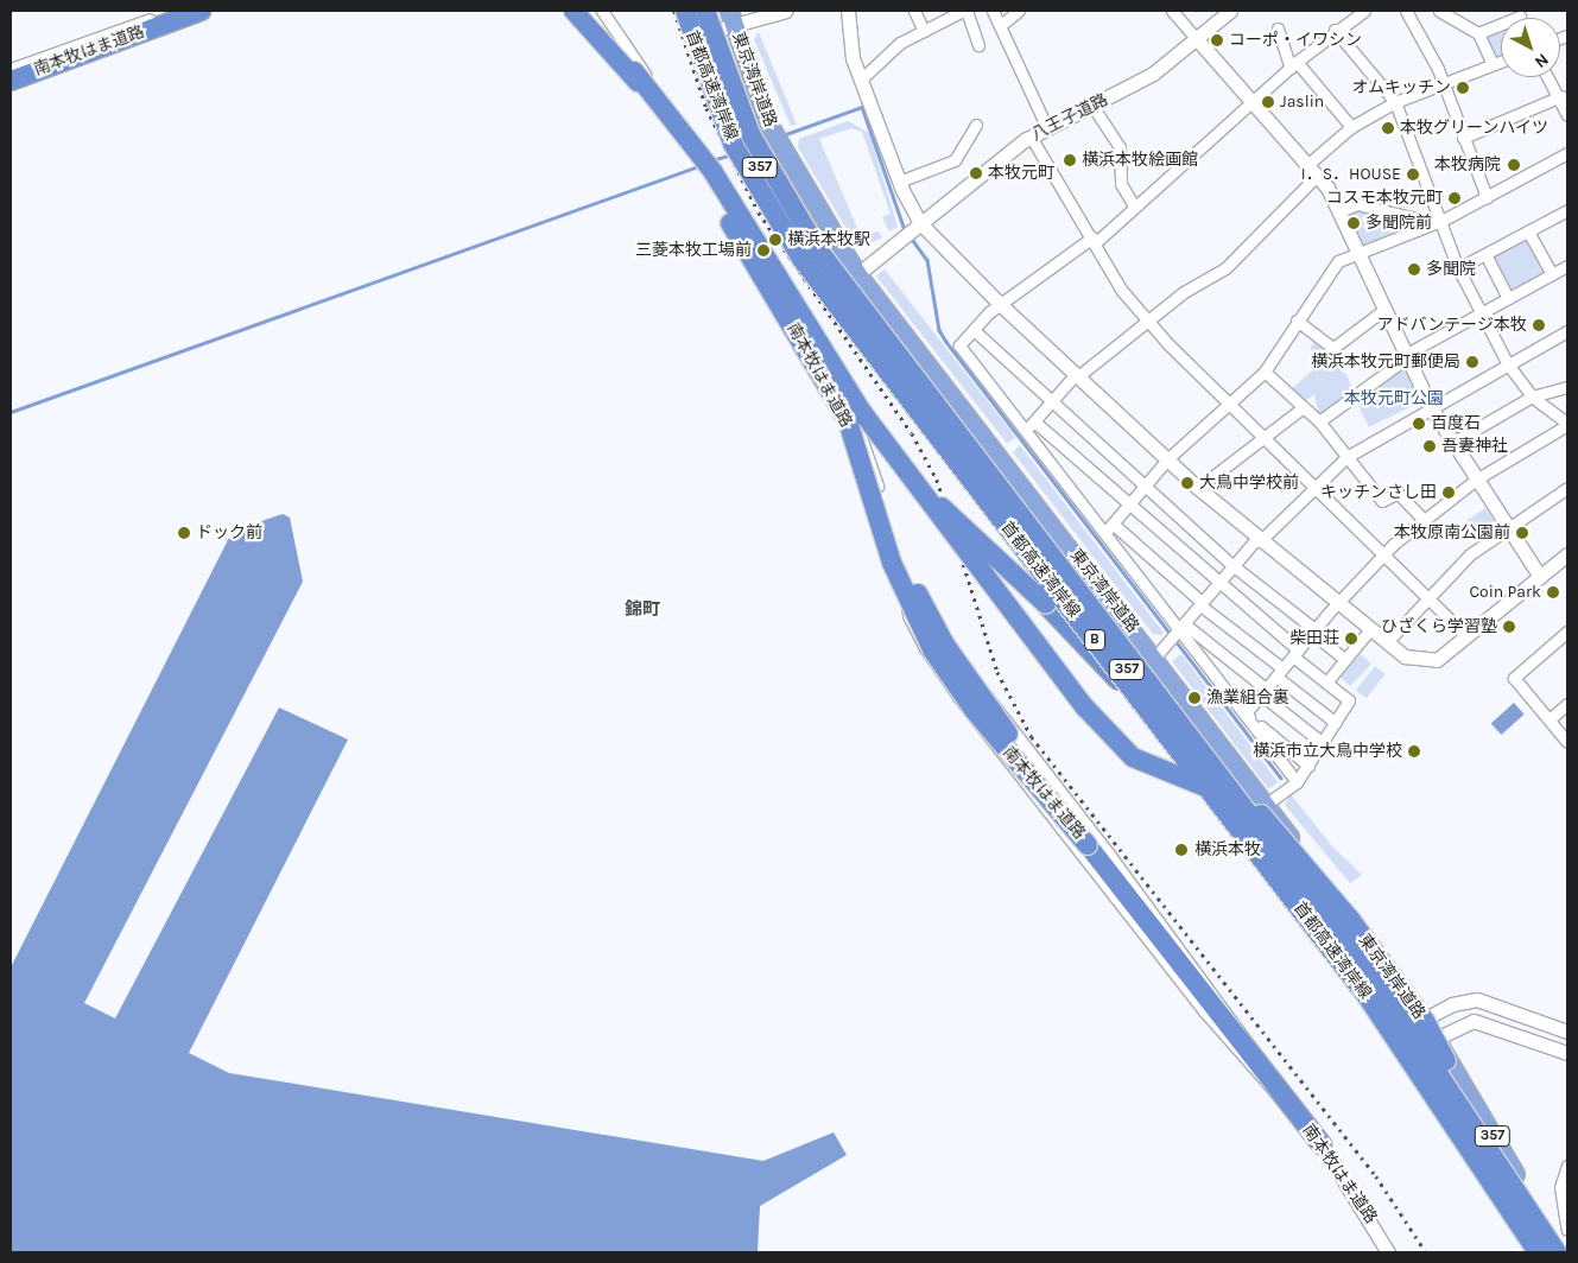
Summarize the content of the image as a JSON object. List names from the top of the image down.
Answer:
{
  "streets": {
    "highway": [
      "南本牧はま道路",
      "東京湾岸道路",
      "首都高速湾岸線",
      "357",
      "B"
    ],
    "street": ["八王子道路"]
  },
  "crossings": [
    ["東京湾岸道路", "首都高速湾岸線"],
    ["東京湾岸道路", "八王子道路"]
  ],
  "districts": ["錦町"],
  "parks": ["本牧元町公園"],
  "places": [
    "コーポ・イワシン",
    "オムキッチン",
    "Jaslin",
    "本牧グリーンハイツ",
    "横浜本牧絵画館",
    "本牧病院",
    "本牧元町",
    "I．S．HOUSE",
    "コスモ本牧元町",
    "多聞院前",
    "横浜本牧駅",
    "三菱本牧工場前",
    "多聞院",
    "アドバンテージ本牧",
    "横浜本牧元町郵便局",
    "百度石",
    "吾妻神社",
    "大鳥中学校前",
    "キッチンさし田",
    "ドック前",
    "本牧原南公園前",
    "Coin Park",
    "ひざくら学習塾",
    "柴田荘",
    "漁業組合裏",
    "横浜市立大鳥中学校",
    "横浜本牧"
  ],
  "north": "bottom right"
}
